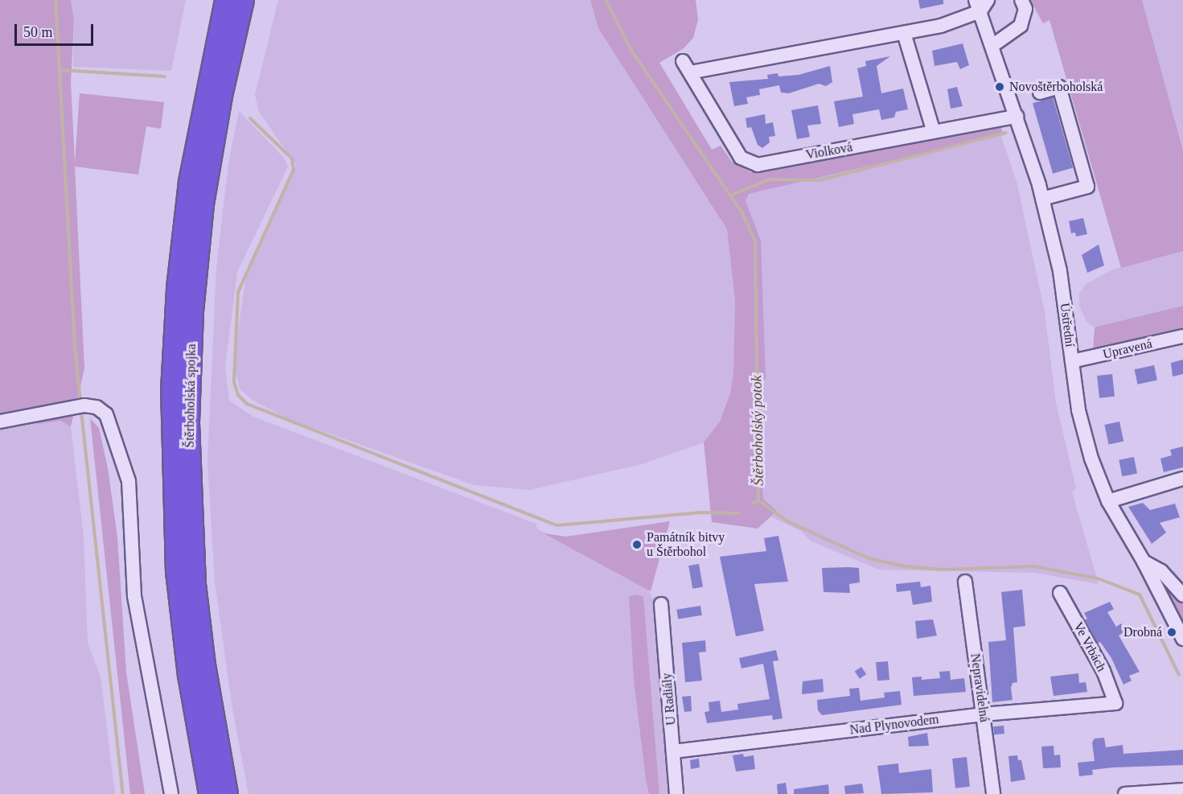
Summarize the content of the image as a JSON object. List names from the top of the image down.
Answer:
{
  "streets": {
    "highway": ["Štěrboholská spojka"],
    "street": [
      "Violková",
      "Ústřední",
      "Upravená",
      "Ve Vrbách",
      "Nepravidelná",
      "U Radiály",
      "Nad Plynovodem"
    ]
  },
  "crossings": [
    ["Violková", "Ústřední"],
    ["Ústřední", "Upravená"],
    ["Ve Vrbách", "Nad Plynovodem"],
    ["Nepravidelná", "Nad Plynovodem"],
    ["U Radiály", "Nad Plynovodem"]
  ],
  "water": ["Štěrboholský potok"],
  "places": ["Novoštěrboholská", "Památník bitvy u Štěrbohol", "Drobná"],
  "scale_bar": "50 m"
}
